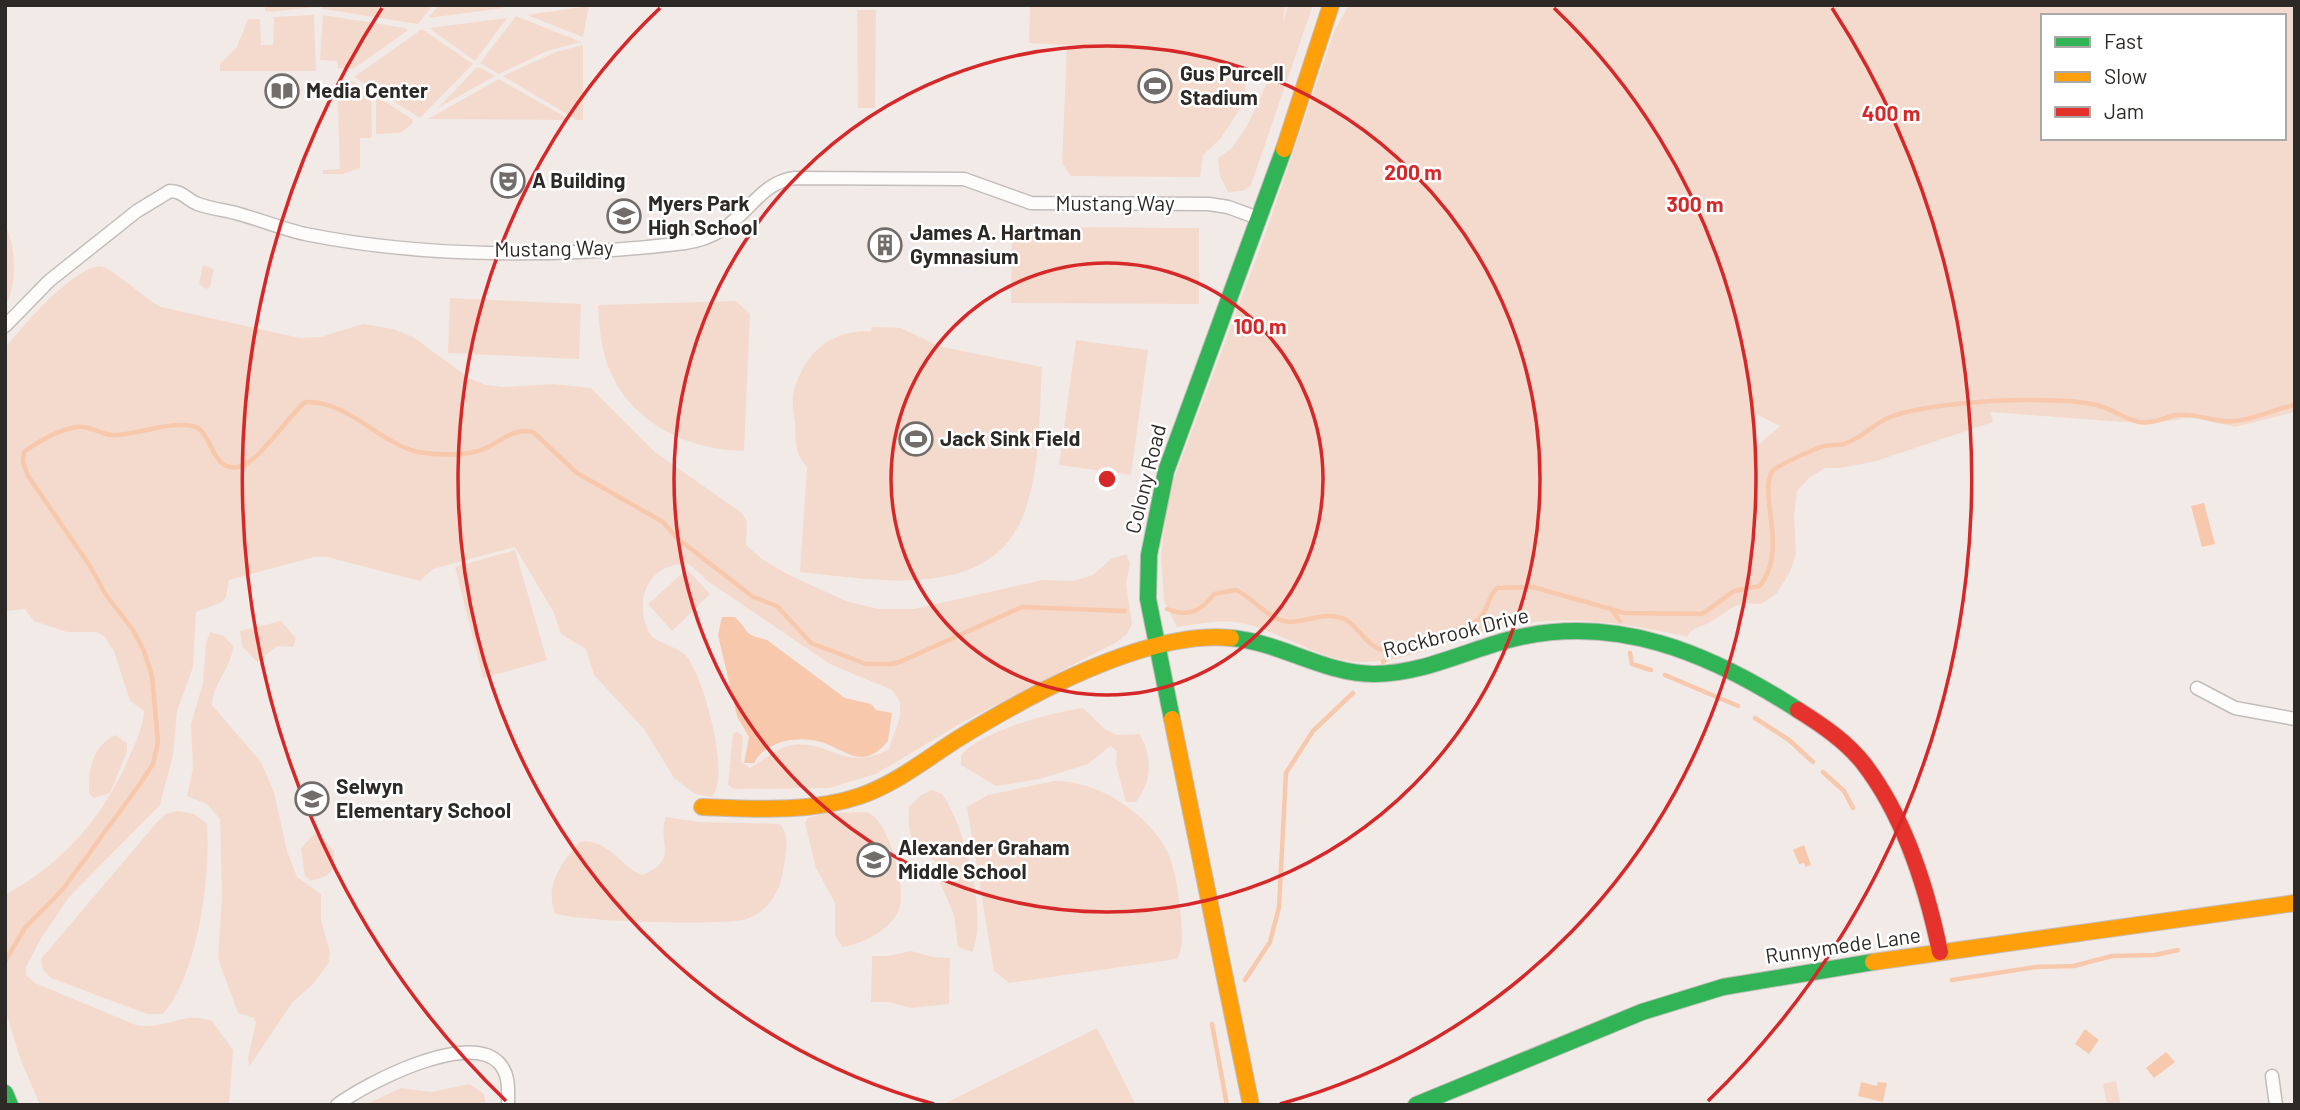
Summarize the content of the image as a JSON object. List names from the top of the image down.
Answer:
{
  "streets": {
    "street": [
      "Mustang Way",
      "Colony Road",
      "Rockbrook Drive",
      "Runnymede Lane"
    ]
  },
  "crossings": [
    ["Mustang Way", "Colony Road"],
    ["Colony Road", "Rockbrook Drive"],
    ["Rockbrook Drive", "Runnymede Lane"]
  ],
  "places": {
    "sports": ["Gus Purcell Stadium", "Jack Sink Field"],
    "library": ["Media Center"],
    "theatre": ["A Building"],
    "school or university": ["Myers Park High School", "Selwyn Elementary School", "Alexander Graham Middle School"],
    "building": ["James A. Hartman Gymnasium"]
  },
  "legend": ["Fast", "Slow", "Jam"],
  "rings": [
    "400 m",
    "200 m",
    "300 m",
    "100 m"
  ]
}
